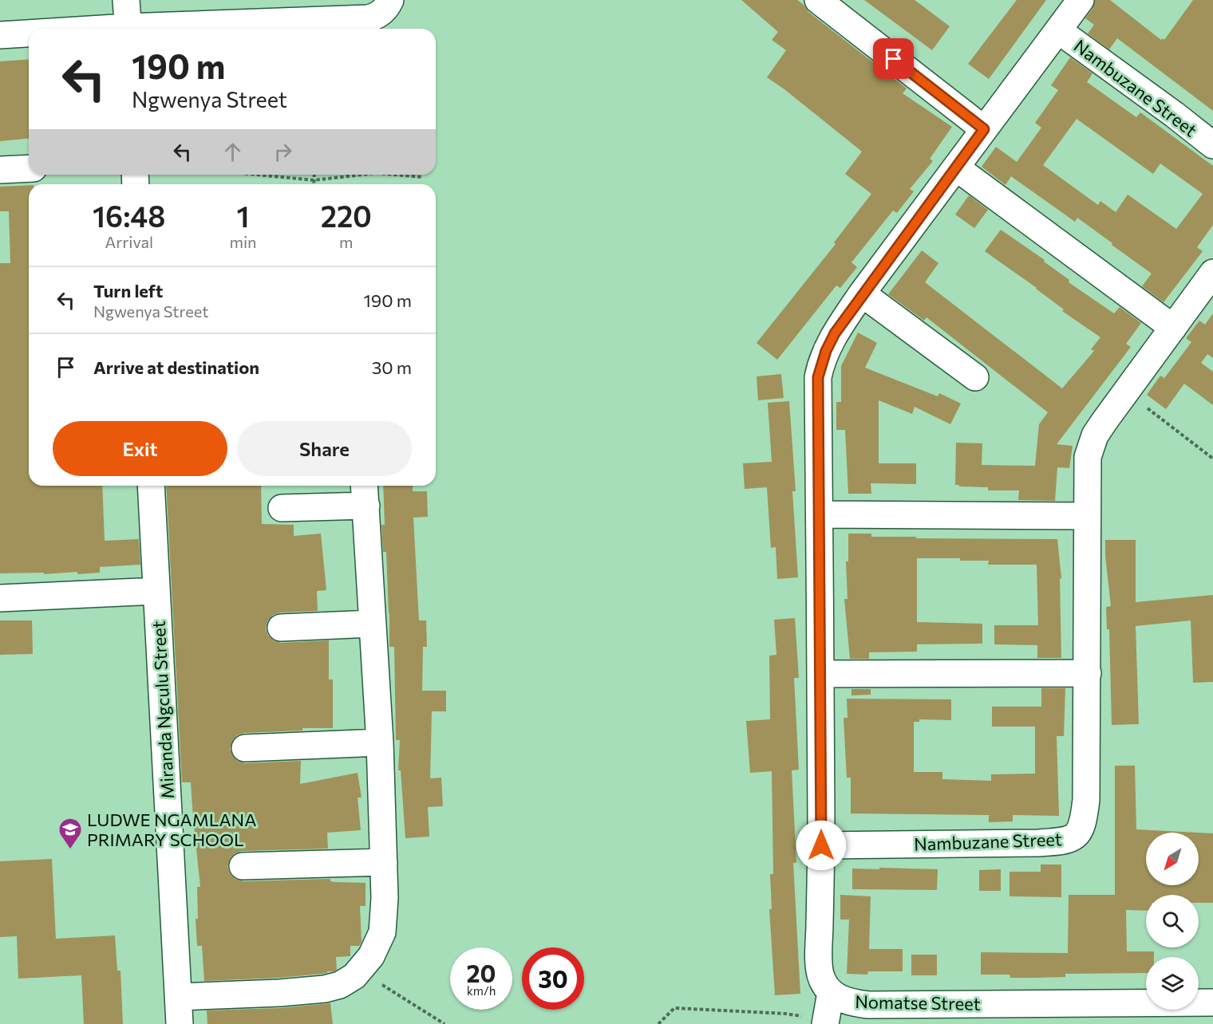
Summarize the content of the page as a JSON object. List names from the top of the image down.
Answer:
{
  "streets": {
    "street": ["Nambuzane Street", "Miranda Ngculu Street", "Nomatse Street"]
  },
  "crossings": [
    ["Nambuzane Street", "Nomatse Street"]
  ],
  "places": {
    "school or university": ["LUDWE NGAMLANA PRIMARY SCHOOL"]
  },
  "north": "bottom left",
  "page": {
    "turn": ["190 m", "Ngwenya Street"],
    "eta": [
      "16:48",
      "Arrival",
      "1",
      "min",
      "220",
      "m"
    ],
    "list": [
      {
        "name": "Turn left",
        "note": "Ngwenya Street",
        "value": "190 m"
      },
      {
        "name": "Arrive at destination",
        "value": "30 m"
      }
    ],
    "buttons": ["Exit", "Share"],
    "speed": "20 km/h",
    "limit": "30"
  }
}
